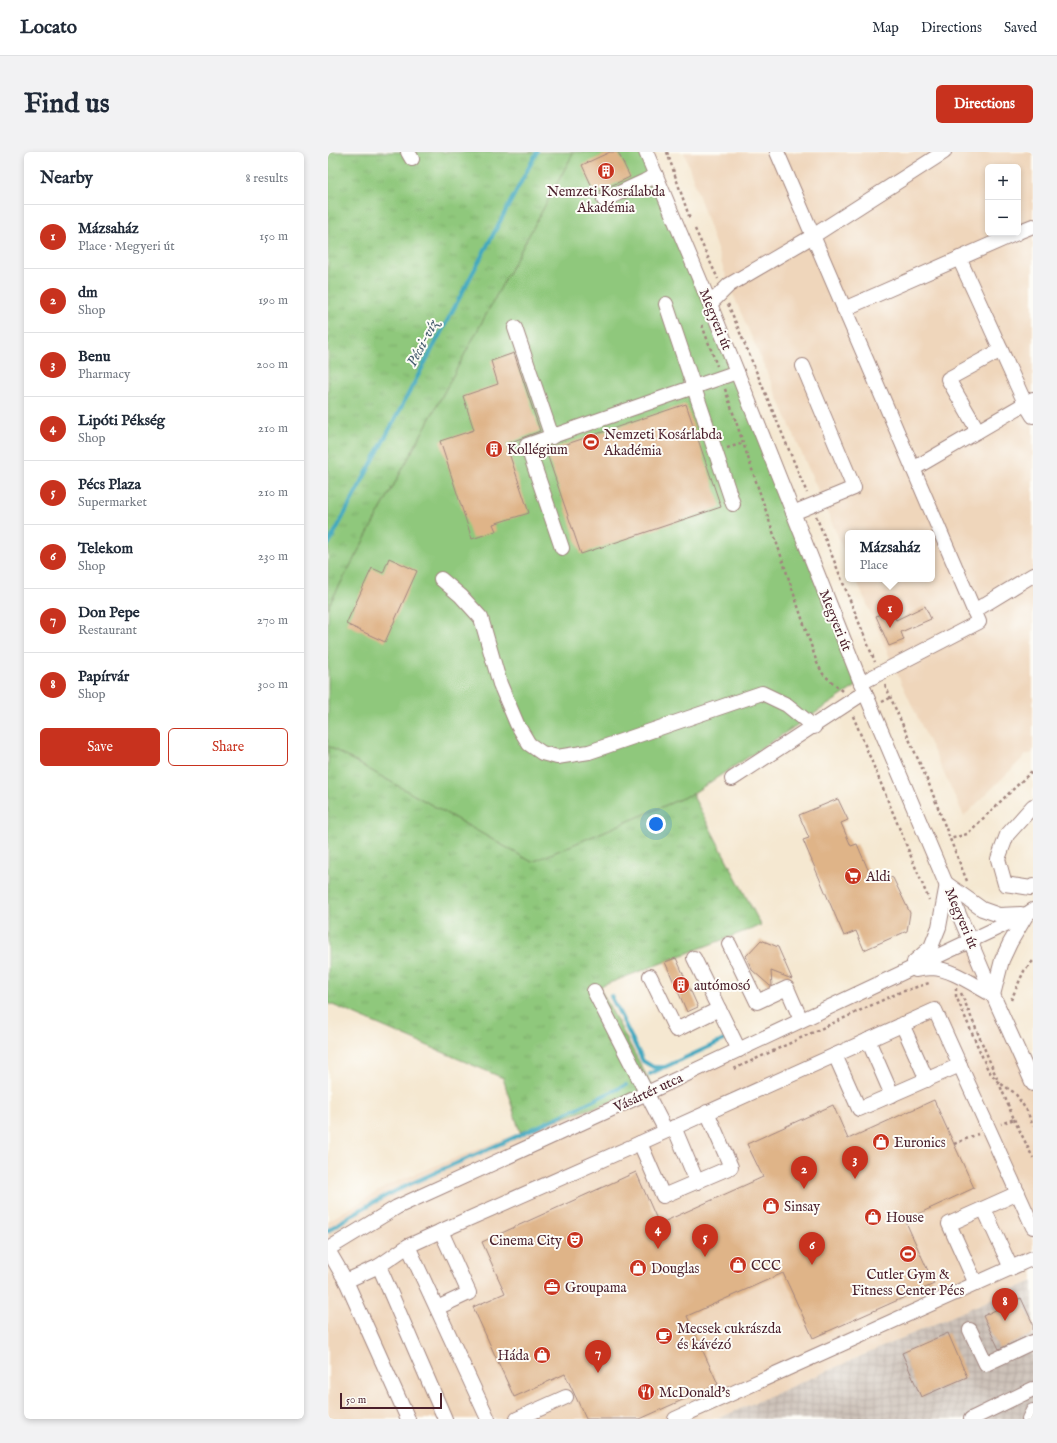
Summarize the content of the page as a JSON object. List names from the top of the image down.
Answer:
{
  "streets": {
    "street": ["Megyeri út", "Vásártér utca"]
  },
  "crossings": [
    ["Megyeri út", "Vásártér utca"]
  ],
  "water": ["Pécsi-víz"],
  "places": {
    "building": ["Nemzeti Kosrálabda Akadémia", "Kollégium", "autómosó"],
    "sports": ["Nemzeti Kosárlabda Akadémia", "Cutler Gym & Fitness Center Pécs"],
    "supermarket": ["Aldi"],
    "shop": [
      "Euronics",
      "Sinsay",
      "House",
      "CCC",
      "Douglas",
      "Háda"
    ],
    "theatre": ["Cinema City"],
    "office": ["Groupama"],
    "cafe": ["Mecsek cukrászda és kávézó"],
    "restaurant": ["McDonald's"]
  },
  "scale_bar": "50 m",
  "page": {
    "header": "Locato",
    "nav": ["Map", "Directions", "Saved"],
    "buttons": [
      "Directions",
      ["Save", "Share"]
    ],
    "title": "Find us",
    "heading": ["Nearby", "8 results"],
    "map_buttons": ["+", "−"],
    "list": [
      {
        "mark": "1",
        "name": "Mázsaház",
        "note": "Place · Megyeri út",
        "value": "150 m"
      },
      {
        "mark": "2",
        "name": "dm",
        "note": "Shop",
        "value": "190 m"
      },
      {
        "mark": "3",
        "name": "Benu",
        "note": "Pharmacy",
        "value": "200 m"
      },
      {
        "mark": "4",
        "name": "Lipóti Pékség",
        "note": "Shop",
        "value": "210 m"
      },
      {
        "mark": "5",
        "name": "Pécs Plaza",
        "note": "Supermarket",
        "value": "210 m"
      },
      {
        "mark": "6",
        "name": "Telekom",
        "note": "Shop",
        "value": "230 m"
      },
      {
        "mark": "7",
        "name": "Don Pepe",
        "note": "Restaurant",
        "value": "270 m"
      },
      {
        "mark": "8",
        "name": "Papírvár",
        "note": "Shop",
        "value": "300 m"
      }
    ],
    "popup": ["Mázsaház", "Place"],
    "pins": [
      "1",
      "3",
      "2",
      "4",
      "5",
      "6",
      "8",
      "7"
    ],
    "scale": "50 m"
  }
}
